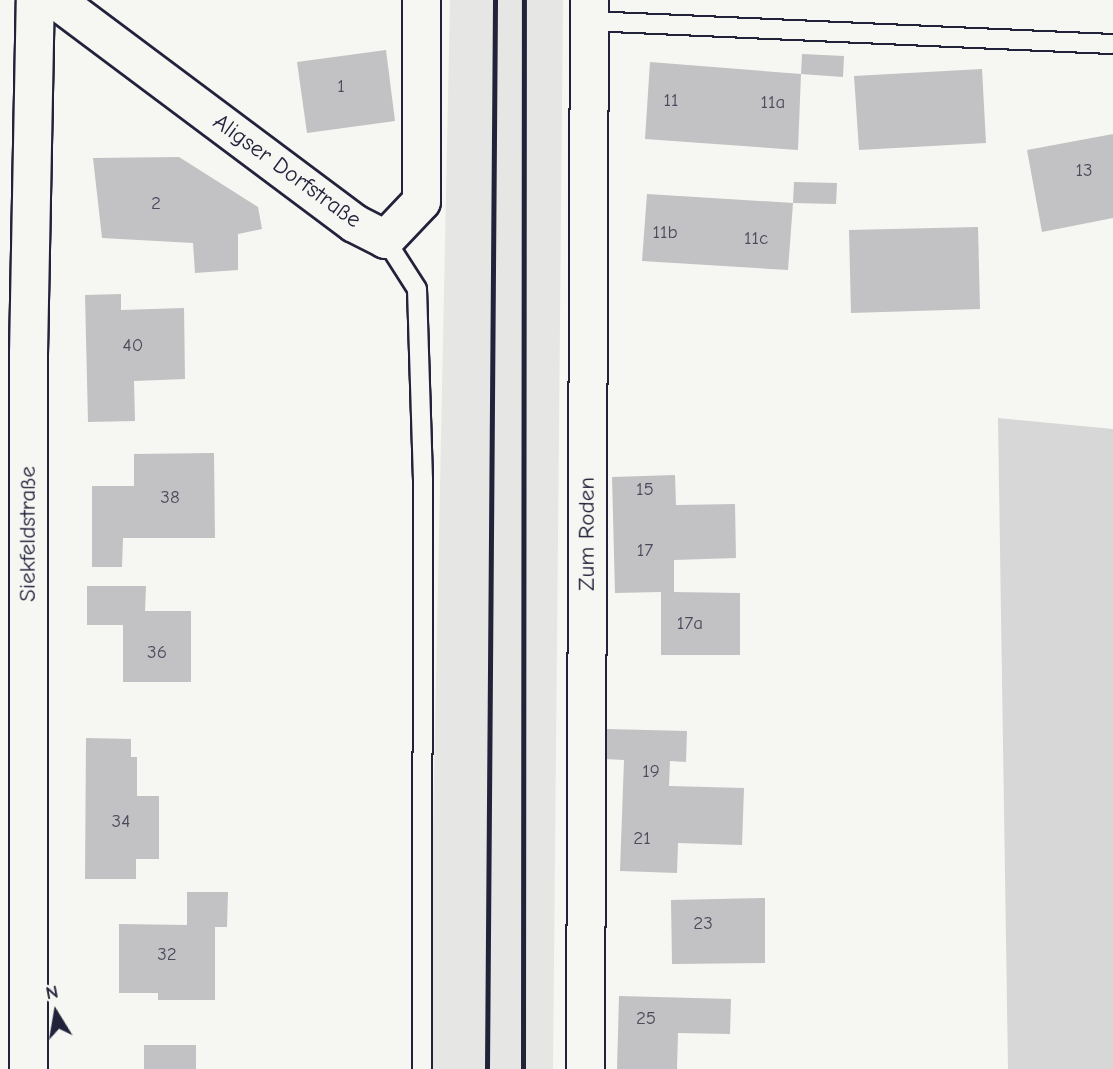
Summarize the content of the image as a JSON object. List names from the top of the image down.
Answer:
{
  "streets": {
    "street": ["Aligser Dorfstraße", "Siekfeldstraße", "Zum Roden"]
  },
  "house_numbers": [
    "1",
    "11",
    "11a",
    "13",
    "2",
    "11b",
    "11c",
    "40",
    "15",
    "38",
    "17",
    "17a",
    "36",
    "19",
    "34",
    "21",
    "23",
    "32",
    "25"
  ],
  "north": "top"
}
